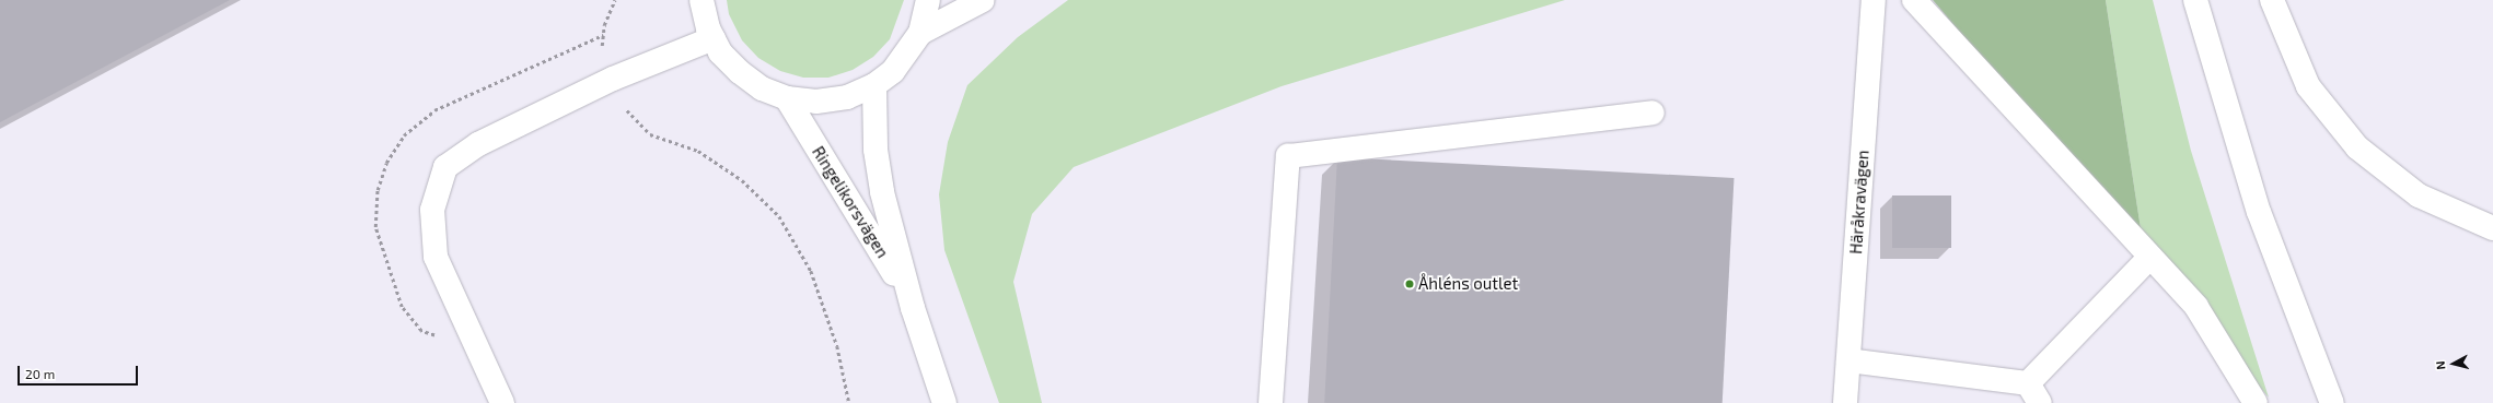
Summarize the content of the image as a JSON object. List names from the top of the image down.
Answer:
{
  "streets": {
    "main road": ["Ringelikorsvägen", "Häråkravägen"]
  },
  "places": ["Åhléns outlet"],
  "scale_bar": "20 m",
  "north": "left"
}
